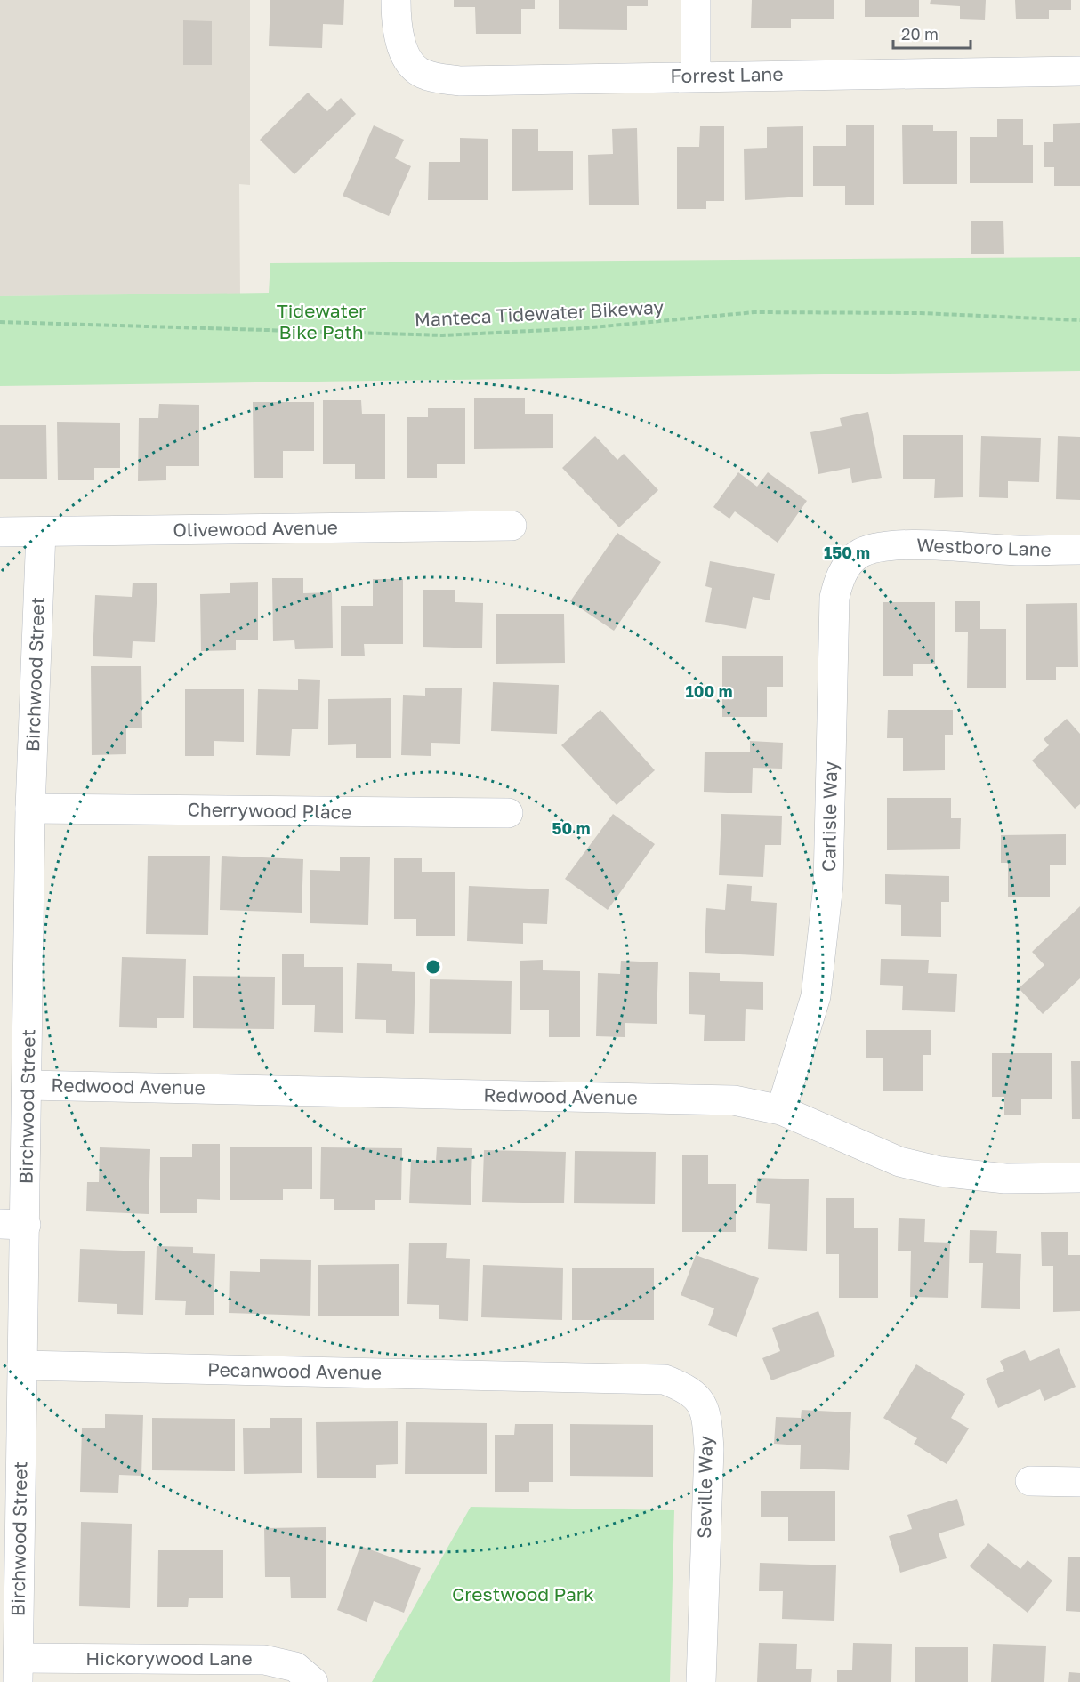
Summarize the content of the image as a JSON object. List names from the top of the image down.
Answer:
{
  "streets": {
    "street": [
      "Forrest Lane",
      "Olivewood Avenue",
      "Westboro Lane",
      "Birchwood Street",
      "Cherrywood Place",
      "Carlisle Way",
      "Redwood Avenue",
      "Pecanwood Avenue",
      "Seville Way",
      "Hickorywood Lane"
    ],
    "path": ["Manteca Tidewater Bikeway"]
  },
  "crossings": [
    ["Olivewood Avenue", "Birchwood Street"],
    ["Westboro Lane", "Carlisle Way"],
    ["Birchwood Street", "Cherrywood Place"],
    ["Birchwood Street", "Redwood Avenue"],
    ["Birchwood Street", "Pecanwood Avenue"],
    ["Birchwood Street", "Hickorywood Lane"],
    ["Carlisle Way", "Redwood Avenue"],
    ["Pecanwood Avenue", "Seville Way"]
  ],
  "parks": ["Tidewater Bike Path", "Crestwood Park"],
  "scale_bar": "20 m",
  "rings": ["150 m", "100 m", "50 m"]
}
